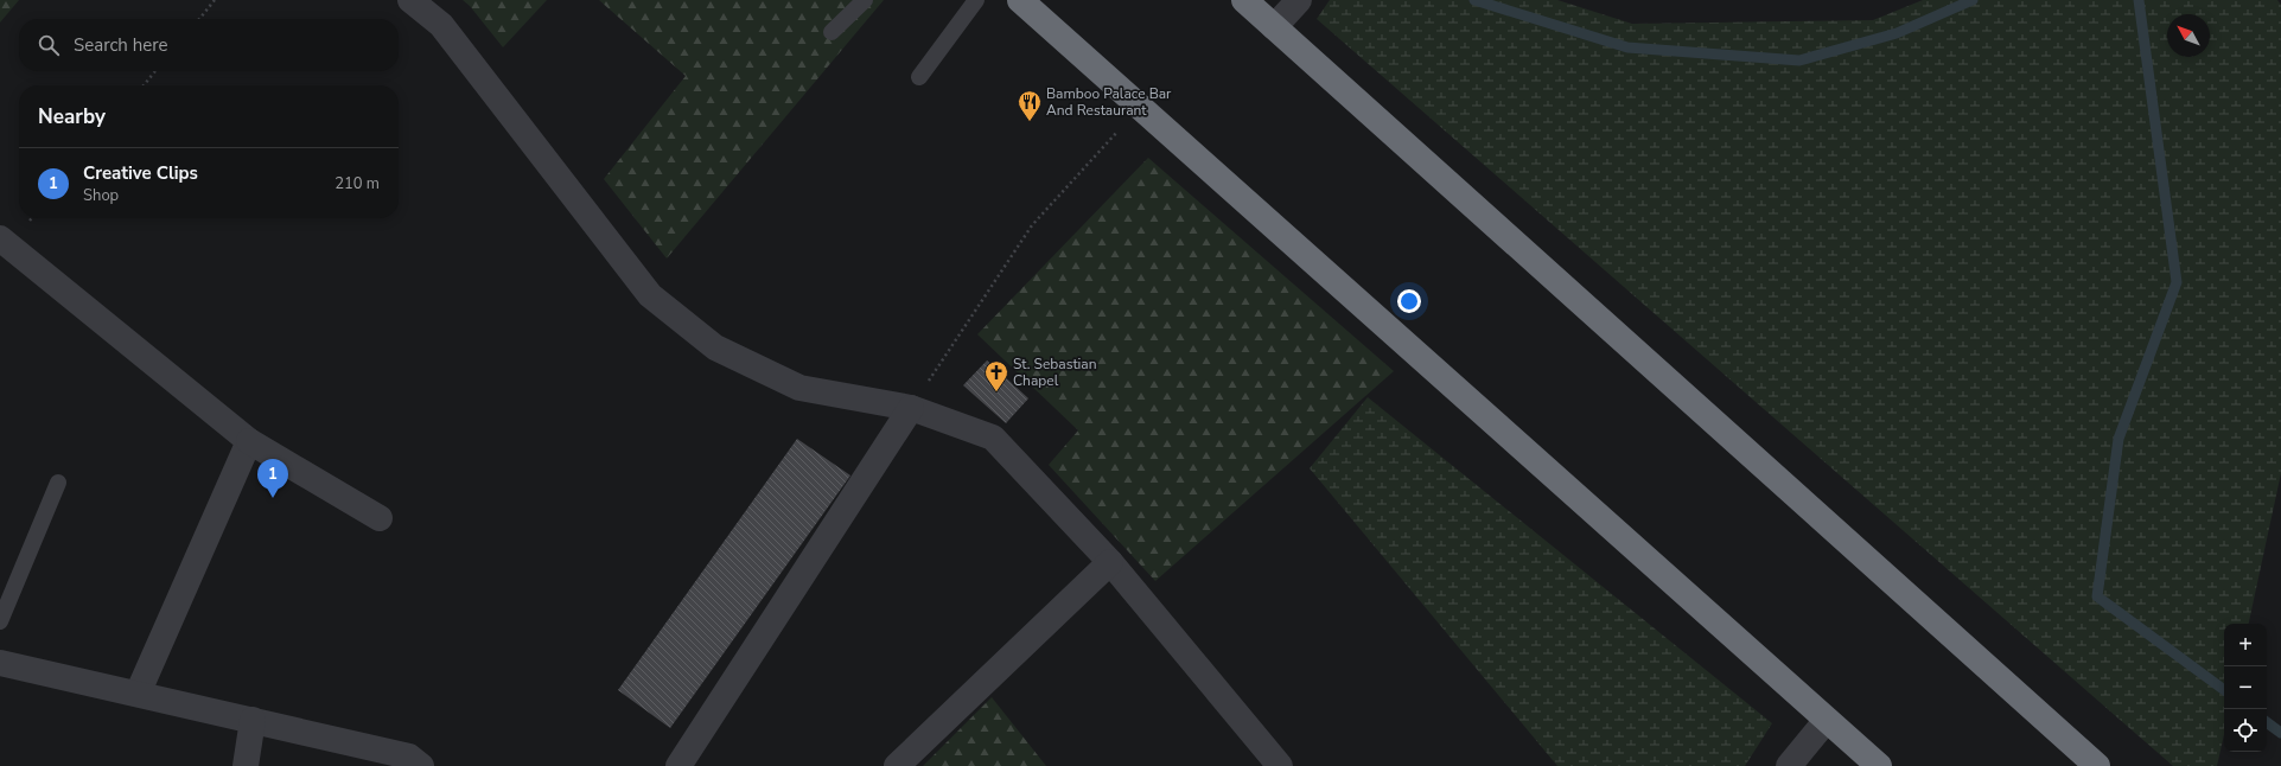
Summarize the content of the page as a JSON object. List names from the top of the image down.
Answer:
{
  "places": {
    "restaurant": ["Bamboo Palace Bar And Restaurant"],
    "church": ["St. Sebastian Chapel"]
  },
  "north": "top left",
  "page": {
    "search": "Search here",
    "heading": "Nearby",
    "list": [
      {
        "mark": "1",
        "name": "Creative Clips",
        "note": "Shop",
        "value": "210 m"
      }
    ],
    "pins": "1",
    "map_buttons": ["+", "−"]
  }
}
